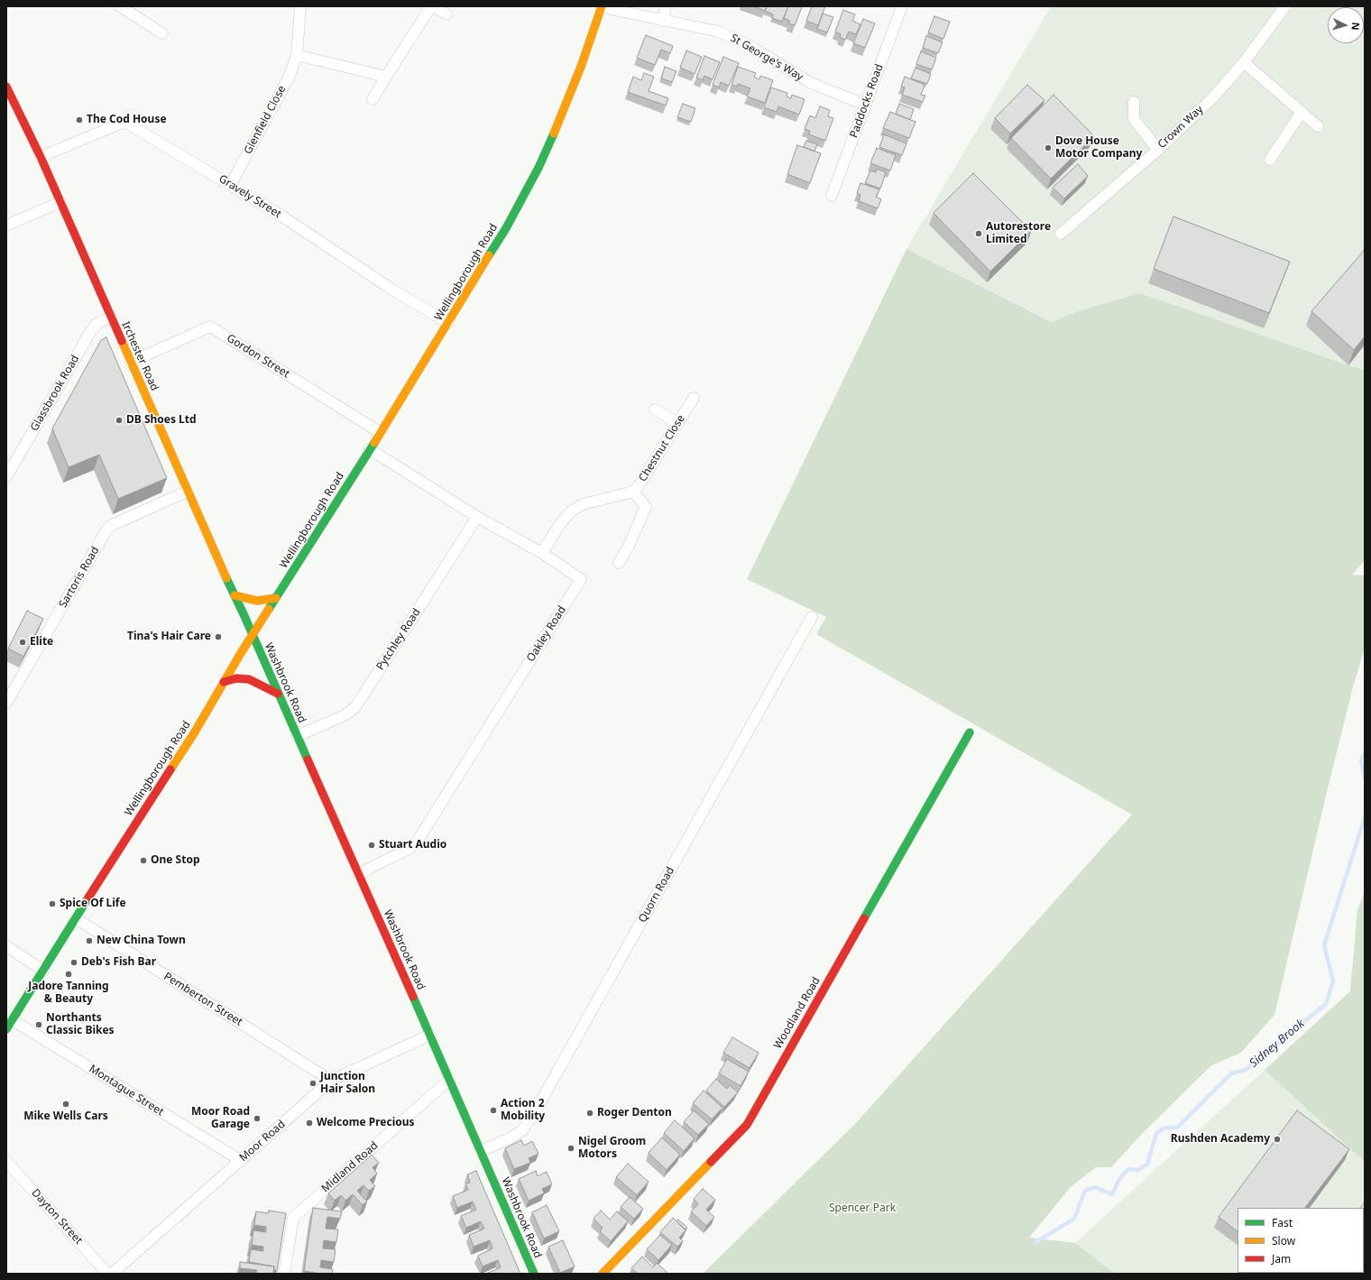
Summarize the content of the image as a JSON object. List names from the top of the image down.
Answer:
{
  "streets": {
    "main road": [
      "Wellingborough Road",
      "Irchester Road",
      "Washbrook Road",
      "Woodland Road"
    ],
    "street": [
      "St George's Way",
      "Paddocks Road",
      "Glenfield Close",
      "Crown Way",
      "Gravely Street",
      "Gordon Street",
      "Glassbrook Road",
      "Chestnut Close",
      "Sartoris Road",
      "Oakley Road",
      "Pytchley Road",
      "Quorn Road",
      "Pemberton Street",
      "Montague Street",
      "Moor Road",
      "Midland Road",
      "Dayton Street"
    ]
  },
  "crossings": [
    ["St George's Way", "Paddocks Road"],
    ["St George's Way", "Wellingborough Road"],
    ["Glenfield Close", "Gravely Street"],
    ["Gravely Street", "Wellingborough Road"],
    ["Gravely Street", "Irchester Road"],
    ["Wellingborough Road", "Irchester Road"],
    ["Wellingborough Road", "Gordon Street"],
    ["Wellingborough Road", "Oakley Road"],
    ["Wellingborough Road", "Washbrook Road"],
    ["Wellingborough Road", "Pemberton Street"],
    ["Wellingborough Road", "Montague Street"],
    ["Irchester Road", "Gordon Street"],
    ["Irchester Road", "Glassbrook Road"],
    ["Irchester Road", "Sartoris Road"],
    ["Irchester Road", "Washbrook Road"],
    ["Chestnut Close", "Oakley Road"],
    ["Oakley Road", "Pytchley Road"],
    ["Oakley Road", "Washbrook Road"],
    ["Pytchley Road", "Washbrook Road"],
    ["Washbrook Road", "Quorn Road"],
    ["Washbrook Road", "Moor Road"],
    ["Washbrook Road", "Midland Road"],
    ["Pemberton Street", "Moor Road"],
    ["Montague Street", "Moor Road"]
  ],
  "water": ["Sidney Brook"],
  "parks": ["Spencer Park"],
  "places": [
    "The Cod House",
    "Dove House Motor Company",
    "Autorestore Limited",
    "DB Shoes Ltd",
    "Tina's Hair Care",
    "Elite",
    "Stuart Audio",
    "One Stop",
    "Spice Of Life",
    "New China Town",
    "Deb's Fish Bar",
    "Jadore Tanning & Beauty",
    "Northants Classic Bikes",
    "Junction Hair Salon",
    "Mike Wells Cars",
    "Action 2 Mobility",
    "Roger Denton",
    "Moor Road Garage",
    "Welcome Precious",
    "Rushden Academy",
    "Nigel Groom Motors"
  ],
  "legend": ["Fast", "Slow", "Jam"],
  "north": "right"
}
